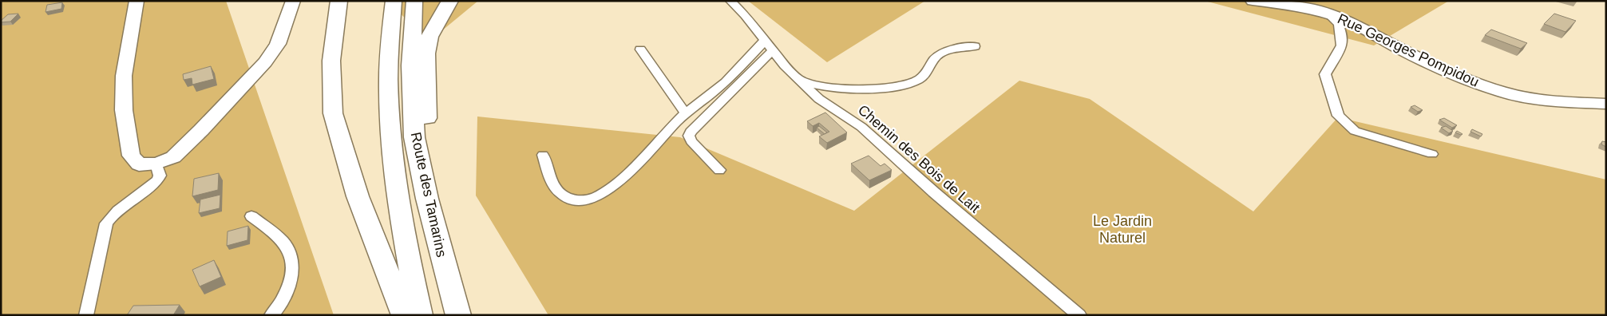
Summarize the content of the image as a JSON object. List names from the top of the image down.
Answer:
{
  "streets": {
    "highway": ["Route des Tamarins"],
    "main road": ["Rue Georges Pompidou"],
    "street": ["Chemin des Bois de Lait"]
  },
  "parks": ["Le Jardin Naturel"]
}
